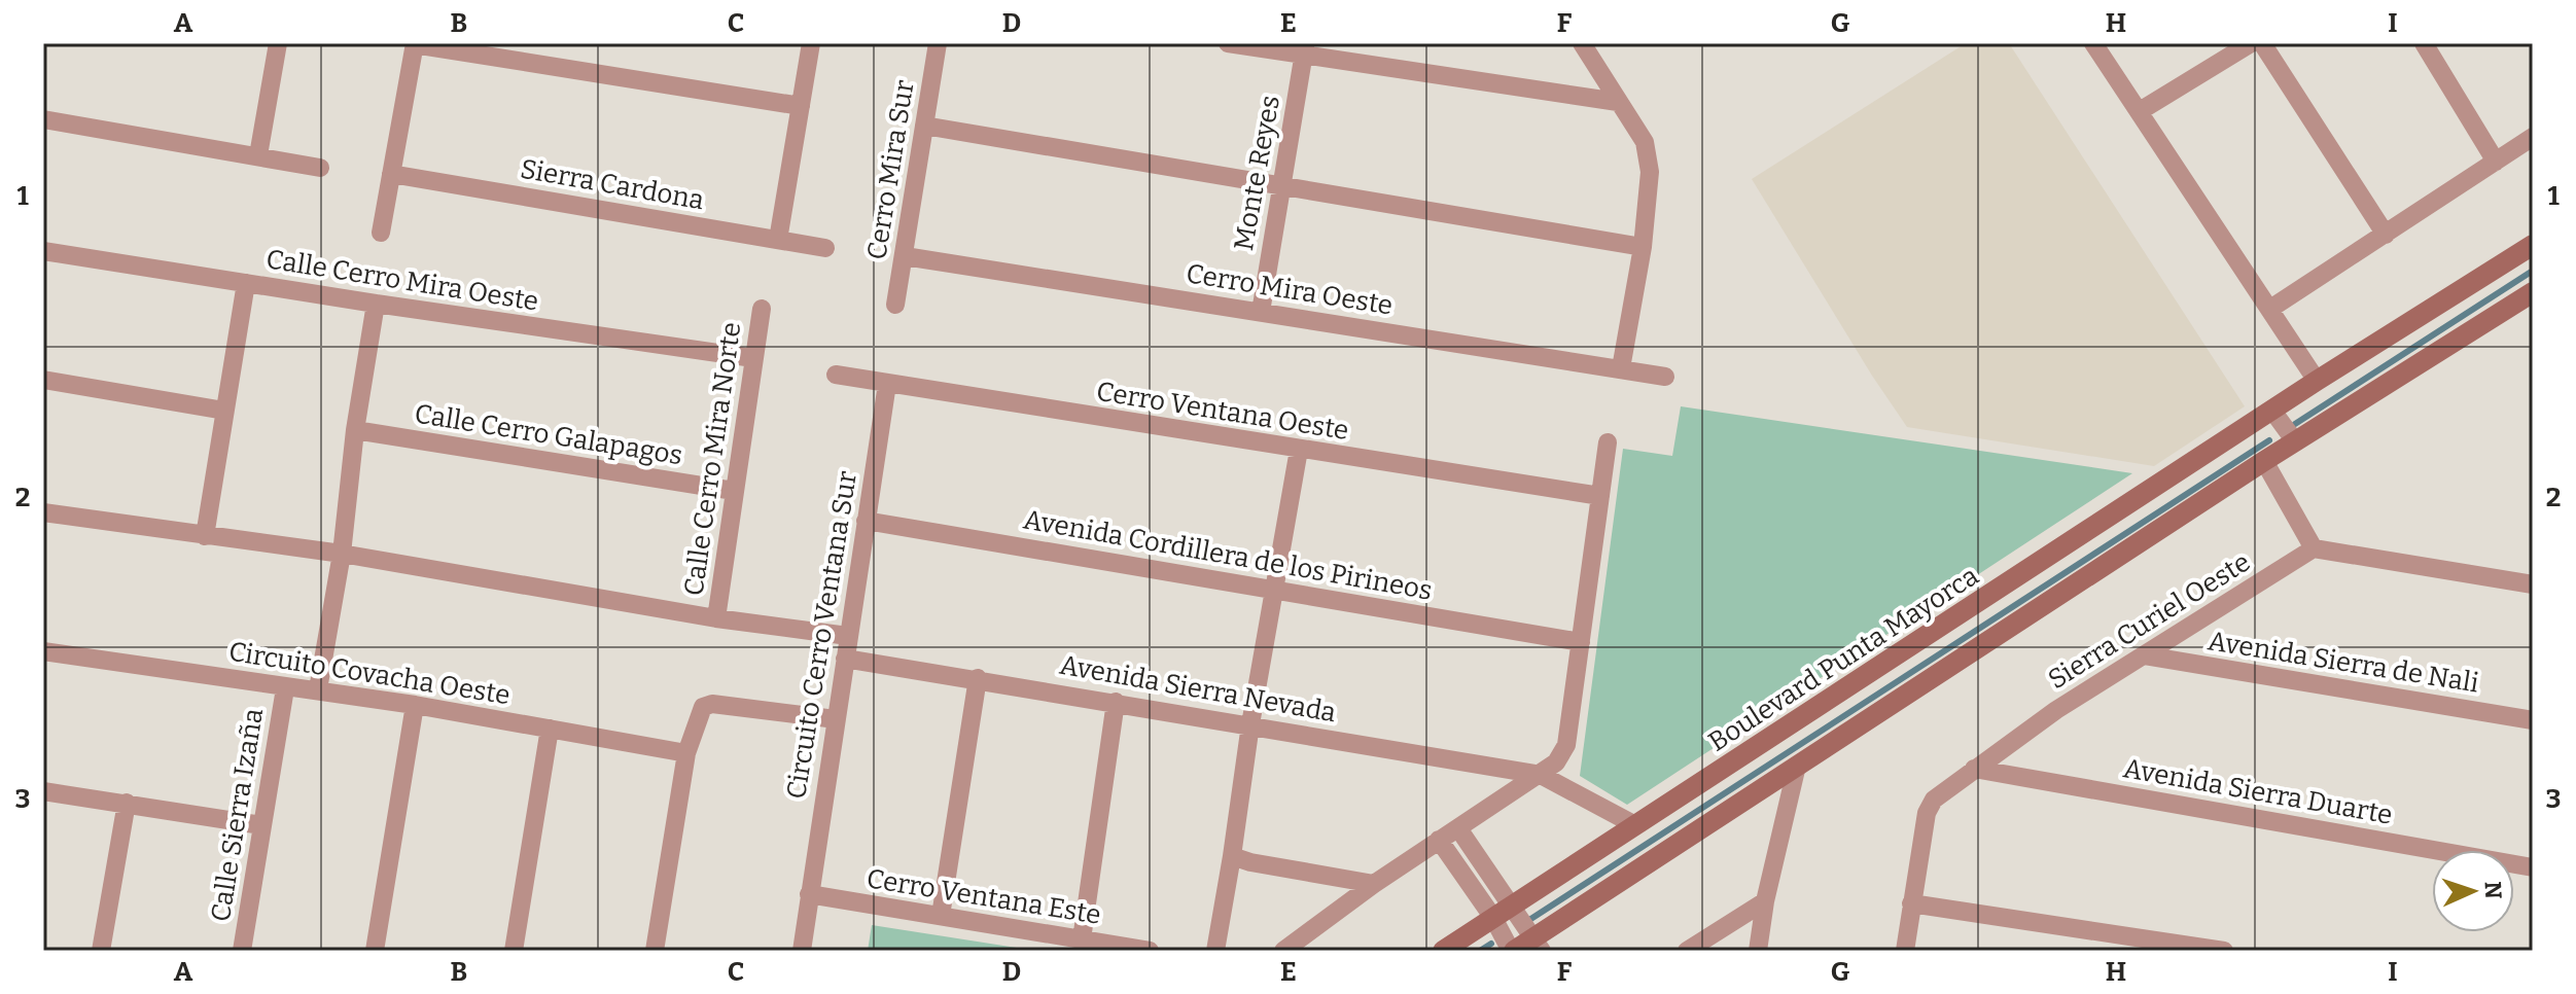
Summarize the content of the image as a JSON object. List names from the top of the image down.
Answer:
{
  "streets": {
    "street": [
      "Cerro Mira Sur",
      "Monte Reyes",
      "Sierra Cardona",
      "Calle Cerro Mira Oeste",
      "Cerro Mira Oeste",
      "Cerro Ventana Oeste",
      "Calle Cerro Galapagos",
      "Calle Cerro Mira Norte",
      "Avenida Cordillera de los Pirineos",
      "Sierra Curiel Oeste",
      "Circuito Cerro Ventana Sur",
      "Boulevard Punta Mayorca",
      "Avenida Sierra de Nali",
      "Circuito Covacha Oeste",
      "Avenida Sierra Nevada",
      "Avenida Sierra Duarte",
      "Calle Sierra Izaña",
      "Cerro Ventana Este"
    ]
  },
  "crossings": [
    ["Cerro Mira Sur", "Cerro Mira Oeste"],
    ["Monte Reyes", "Cerro Mira Oeste"],
    ["Calle Cerro Mira Oeste", "Calle Cerro Mira Norte"],
    ["Cerro Ventana Oeste", "Circuito Cerro Ventana Sur"],
    ["Calle Cerro Galapagos", "Calle Cerro Mira Norte"],
    ["Avenida Cordillera de los Pirineos", "Circuito Cerro Ventana Sur"],
    ["Sierra Curiel Oeste", "Avenida Sierra de Nali"],
    ["Sierra Curiel Oeste", "Avenida Sierra Duarte"],
    ["Circuito Cerro Ventana Sur", "Avenida Sierra Nevada"],
    ["Circuito Cerro Ventana Sur", "Cerro Ventana Este"],
    ["Boulevard Punta Mayorca", "Avenida Sierra Nevada"],
    ["Circuito Covacha Oeste", "Calle Sierra Izaña"]
  ],
  "north": "right",
  "grid": {
    "columns": [
      "A",
      "B",
      "C",
      "D",
      "E",
      "F",
      "G",
      "H",
      "I"
    ],
    "rows": ["1", "2", "3"]
  }
}
